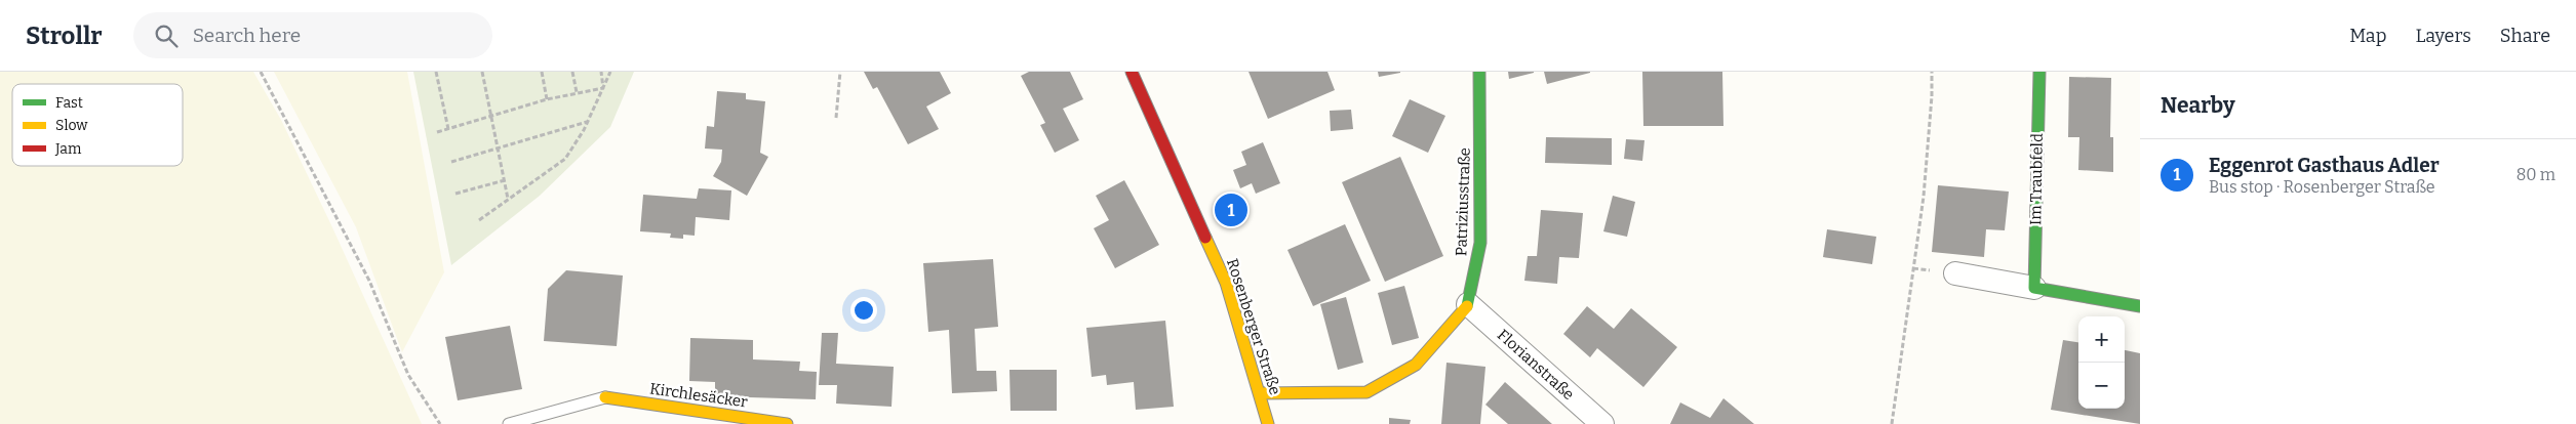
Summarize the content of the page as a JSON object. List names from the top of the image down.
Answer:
{
  "streets": {
    "street": [
      "Im Traubfeld",
      "Patriziusstraße",
      "Rosenberger Straße",
      "Florianstraße",
      "Kirchlesäcker"
    ]
  },
  "crossings": [
    ["Patriziusstraße", "Rosenberger Straße"],
    ["Patriziusstraße", "Florianstraße"]
  ],
  "legend": ["Fast", "Slow", "Jam"],
  "page": {
    "header": "Strollr",
    "search": "Search here",
    "nav": ["Map", "Layers", "Share"],
    "heading": "Nearby",
    "list": [
      {
        "mark": "1",
        "name": "Eggenrot Gasthaus Adler",
        "note": "Bus stop · Rosenberger Straße",
        "value": "80 m"
      }
    ],
    "pins": "1",
    "map_buttons": ["+", "−"]
  }
}
